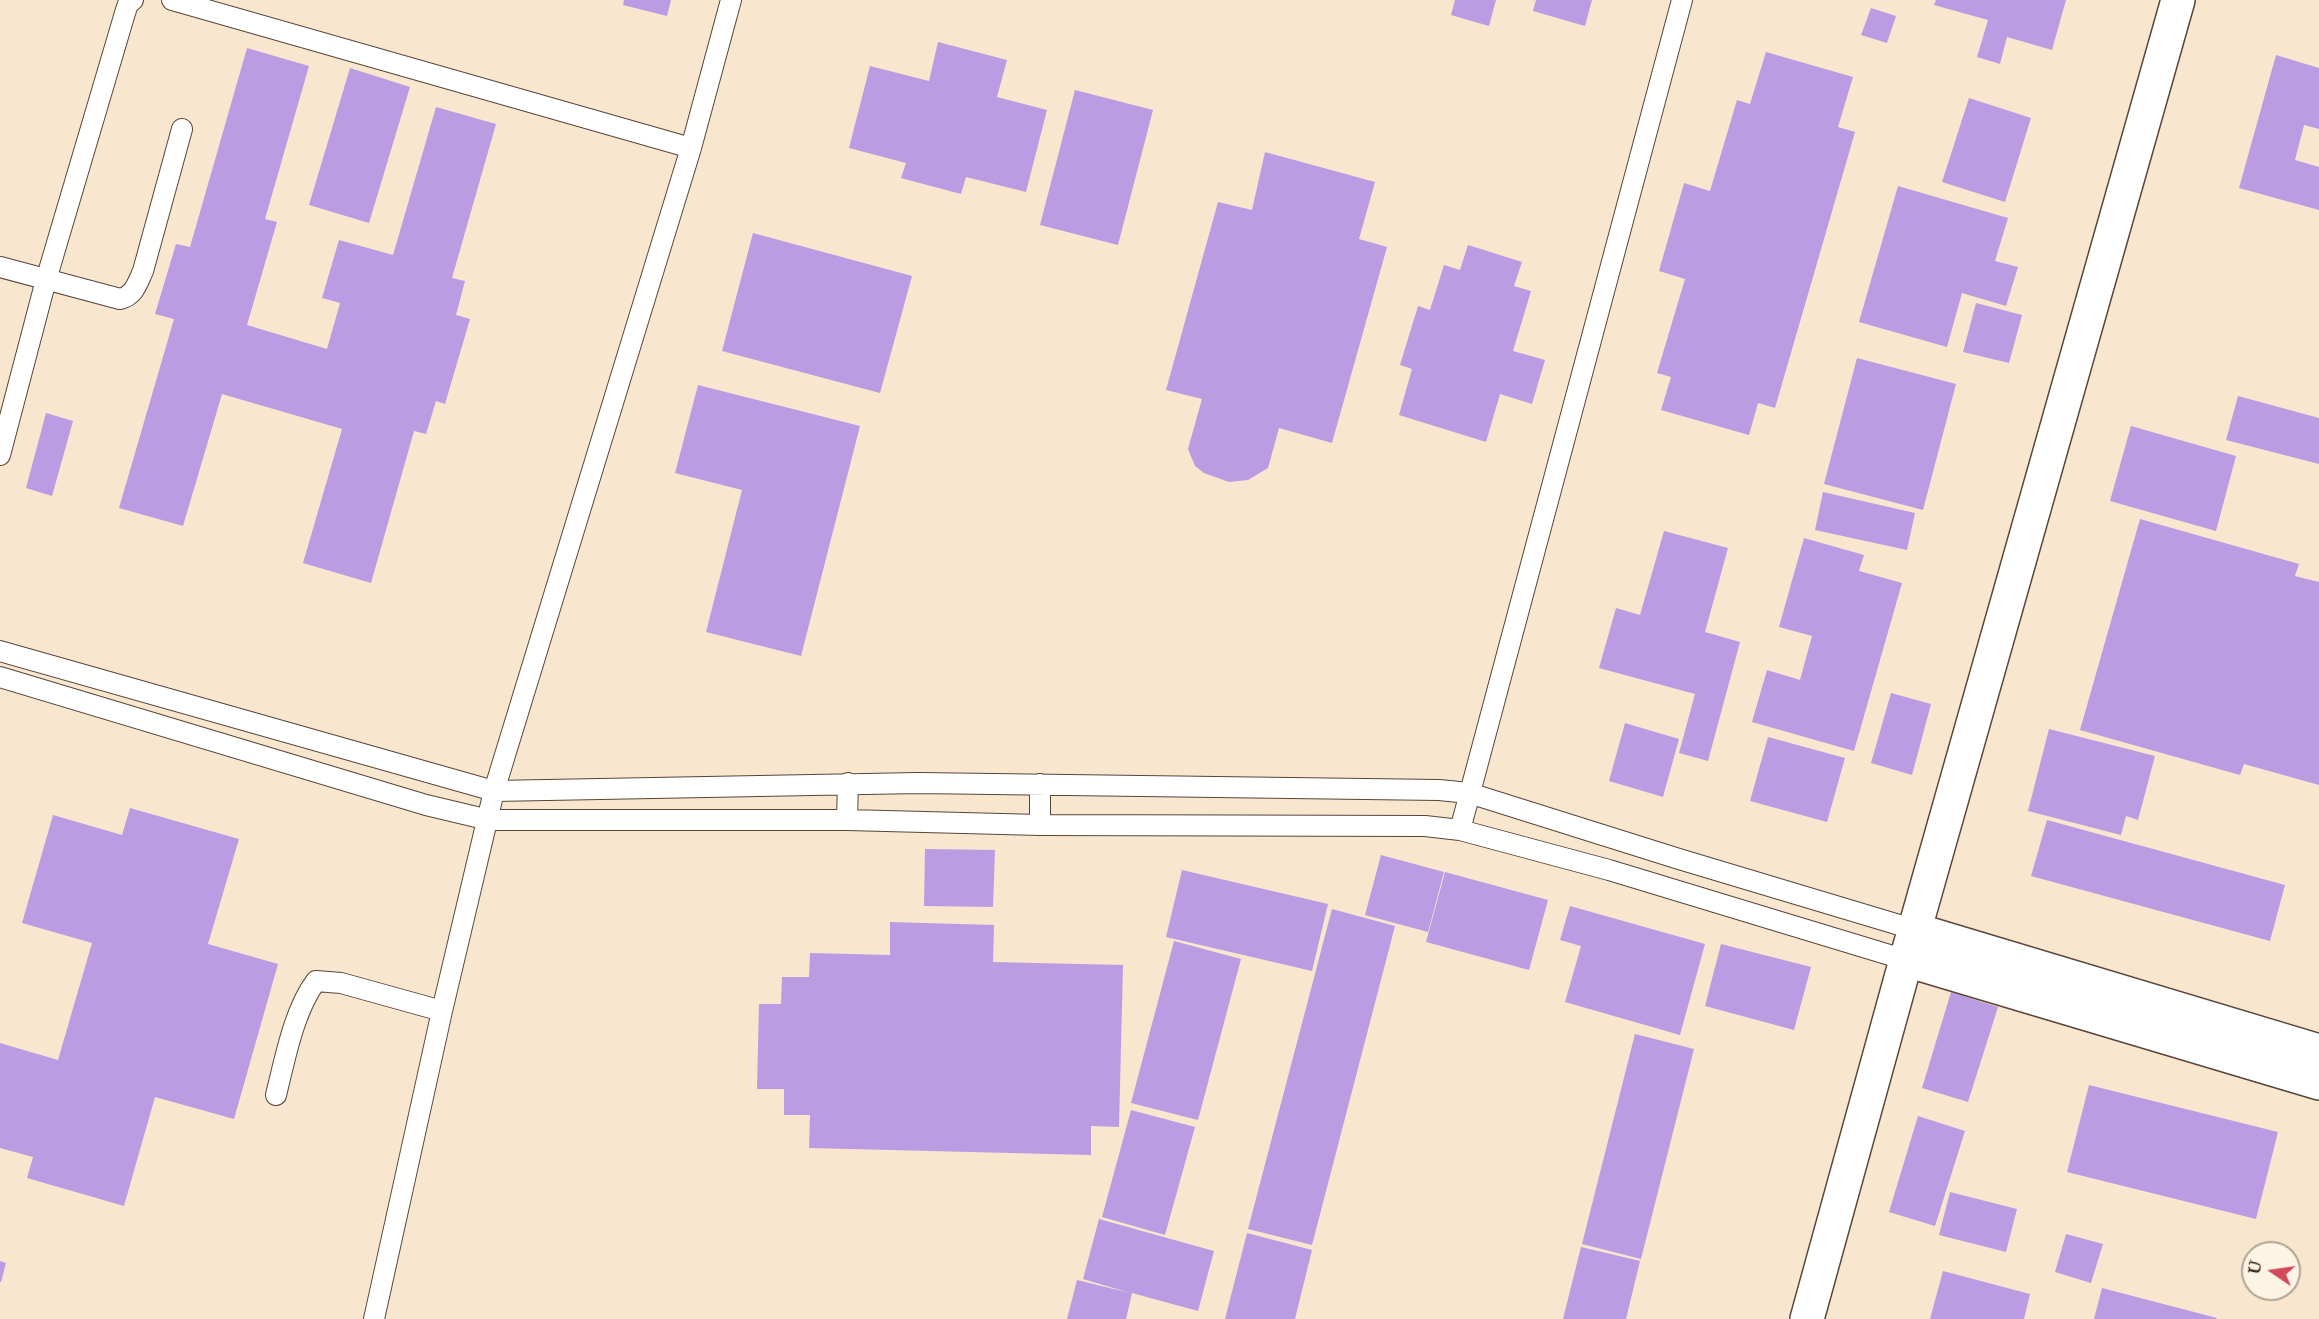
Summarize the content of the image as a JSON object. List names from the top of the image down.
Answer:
{
  "north": "left"
}
